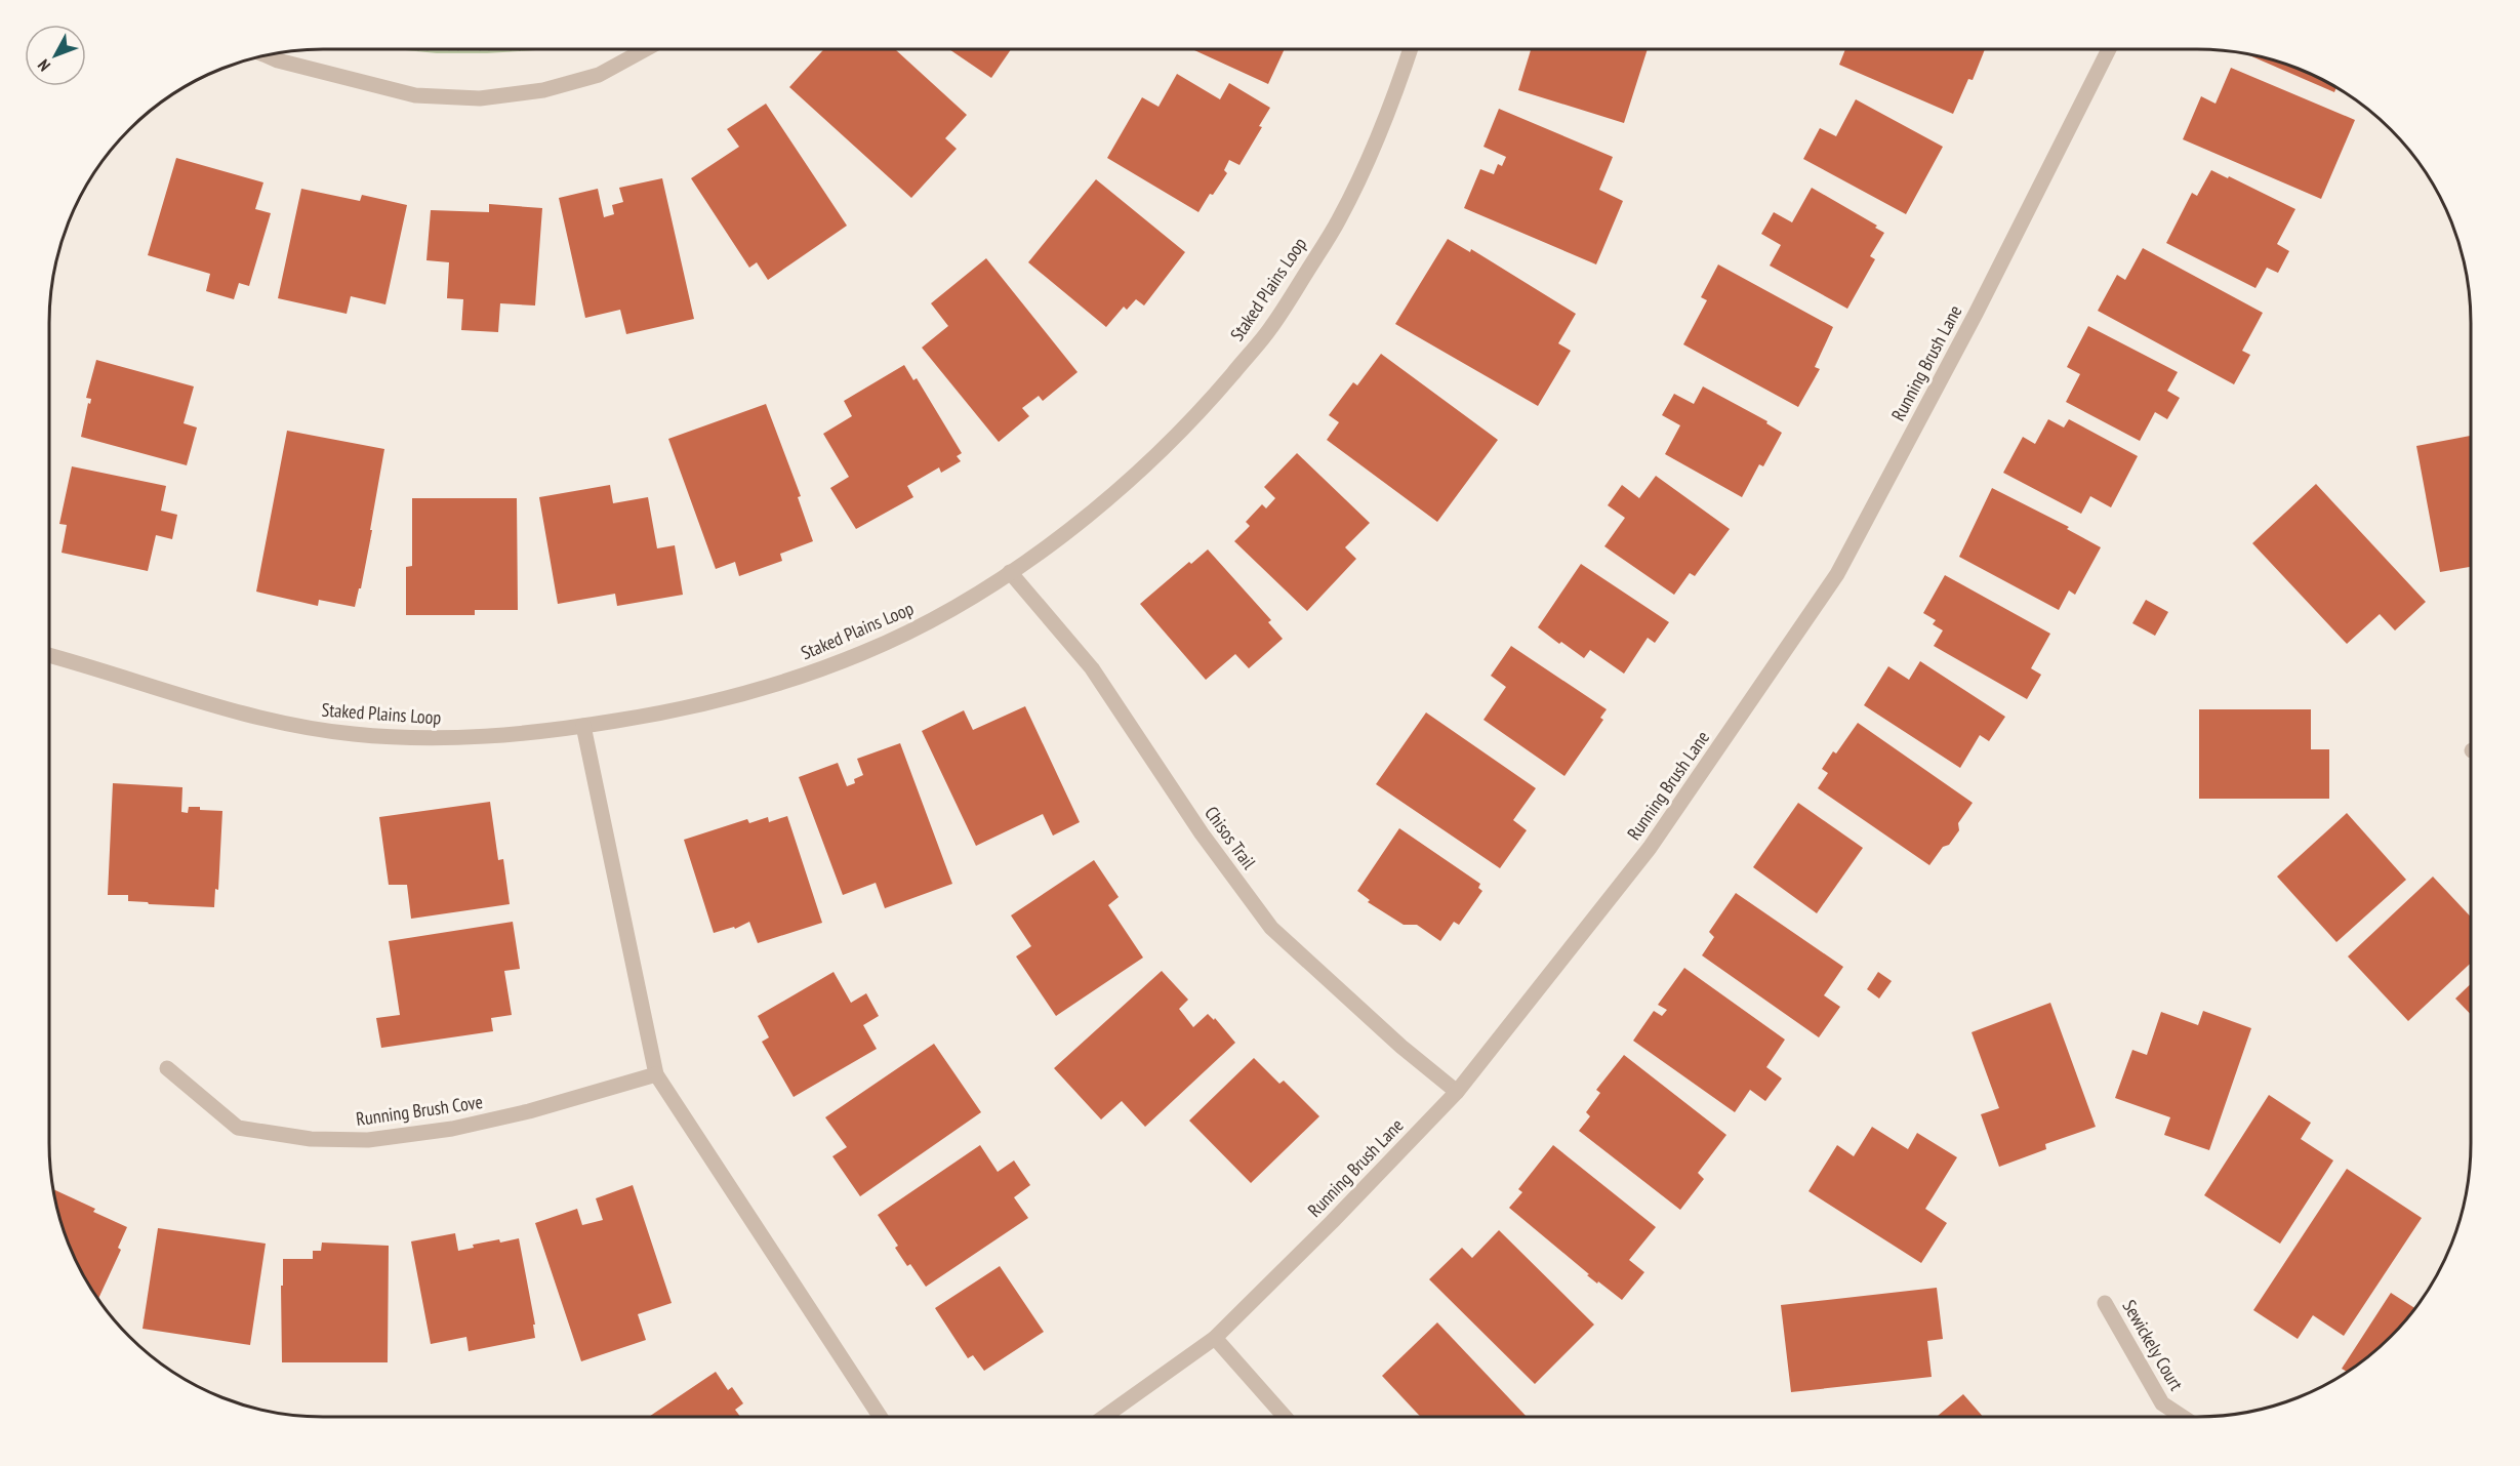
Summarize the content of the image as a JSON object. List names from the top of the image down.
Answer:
{
  "streets": {
    "street": [
      "Staked Plains Loop",
      "Running Brush Lane",
      "Chisos Trail",
      "Running Brush Cove",
      "Sewickely Court"
    ]
  },
  "crossings": [
    ["Staked Plains Loop", "Chisos Trail"],
    ["Running Brush Lane", "Chisos Trail"]
  ],
  "north": "bottom left"
}
